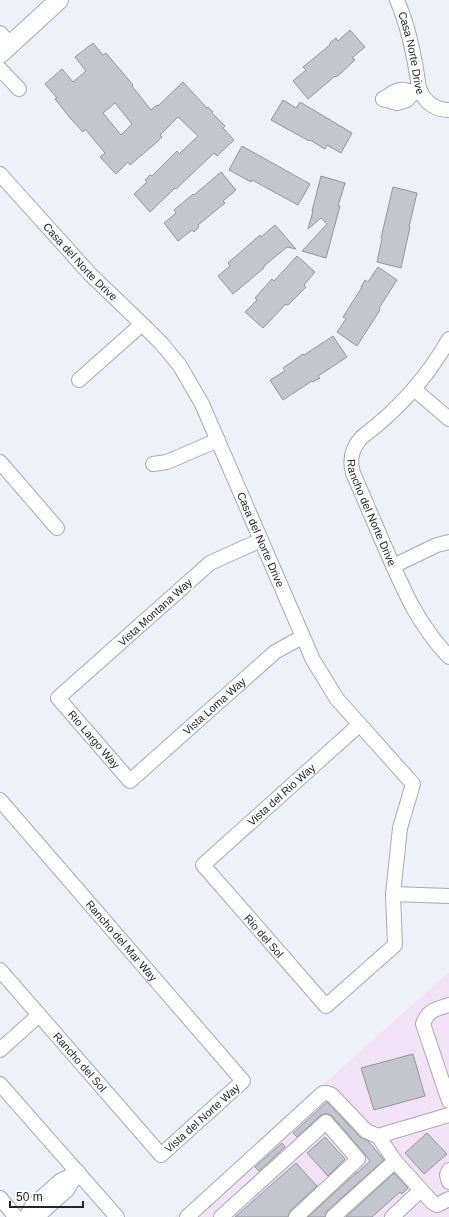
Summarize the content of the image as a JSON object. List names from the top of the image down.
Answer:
{
  "streets": {
    "street": [
      "Casa Norte Drive",
      "Casa del Norte Drive",
      "Rancho del Norte Drive",
      "Vista Montana Way",
      "Vista Loma Way",
      "Rio Largo Way",
      "Vista del Rio Way",
      "Rio del Sol",
      "Rancho del Mar Way",
      "Rancho del Sol",
      "Vista del Norte Way"
    ]
  },
  "crossings": [
    ["Casa del Norte Drive", "Vista Montana Way"],
    ["Casa del Norte Drive", "Vista Loma Way"],
    ["Casa del Norte Drive", "Vista del Rio Way"],
    ["Casa del Norte Drive", "Rio del Sol"],
    ["Vista Montana Way", "Rio Largo Way"],
    ["Vista Loma Way", "Rio Largo Way"],
    ["Vista del Rio Way", "Rio del Sol"],
    ["Rancho del Mar Way", "Vista del Norte Way"],
    ["Rancho del Sol", "Vista del Norte Way"]
  ],
  "scale_bar": "50 m"
}
